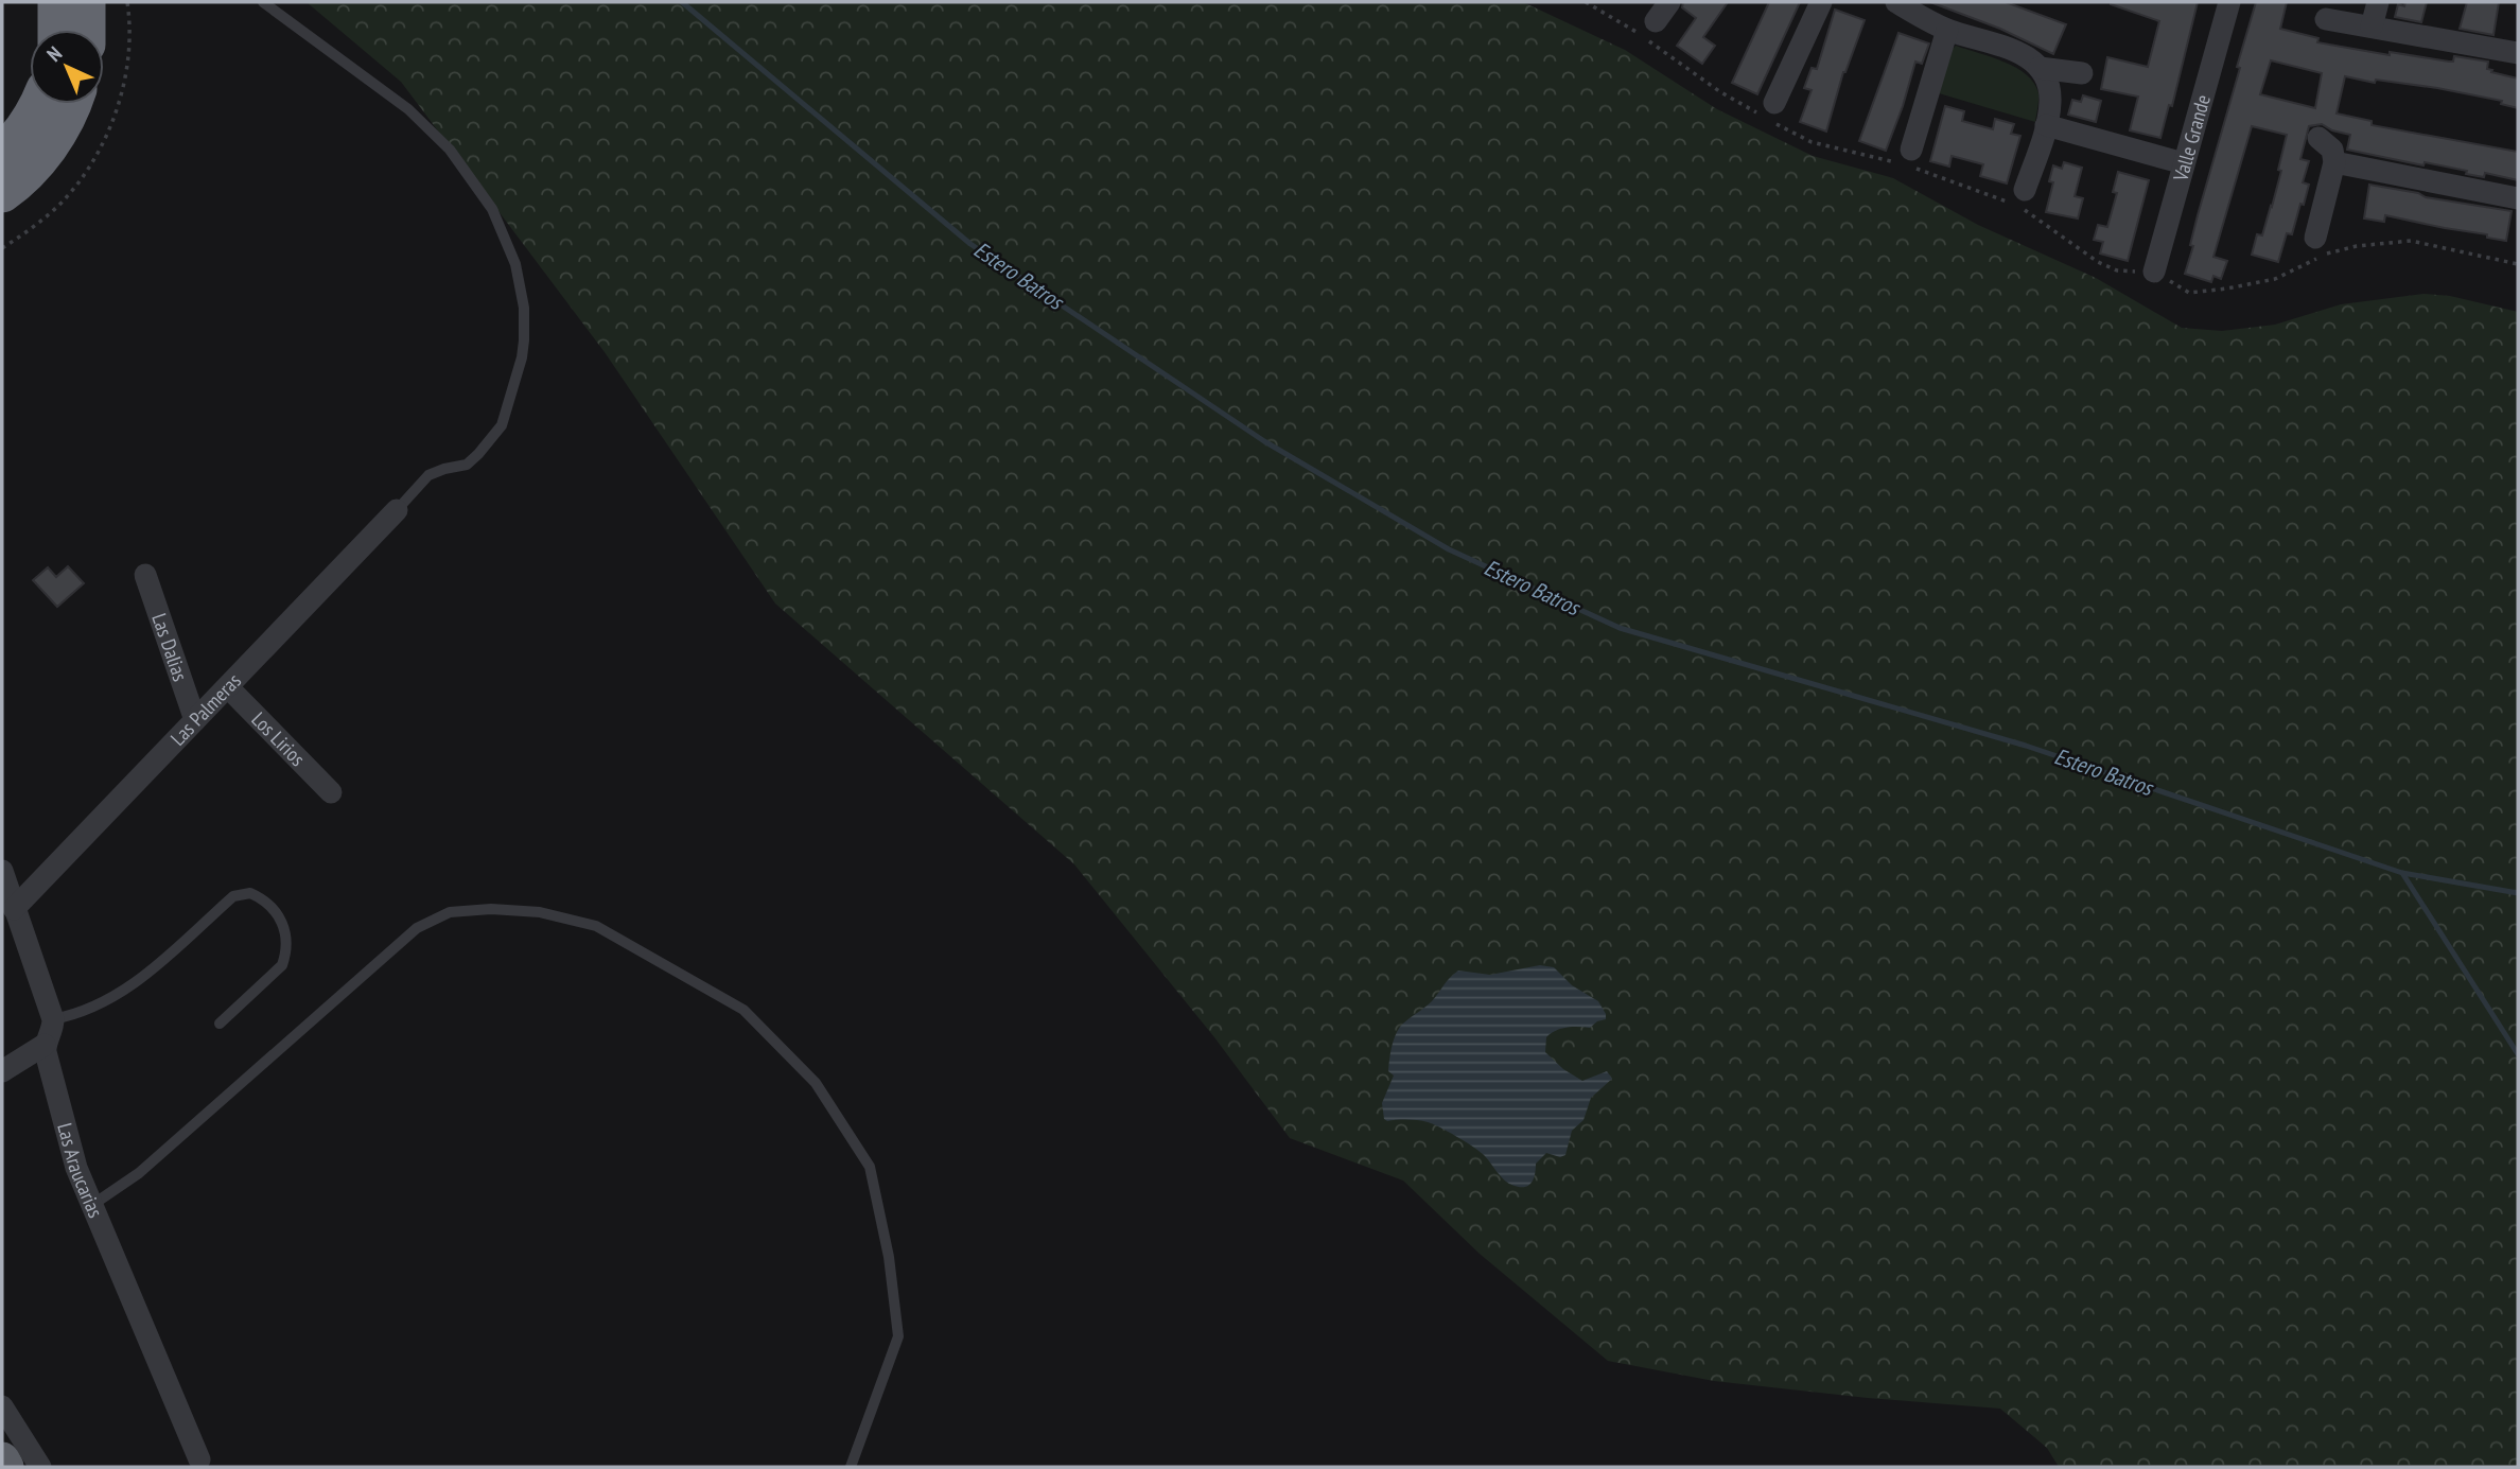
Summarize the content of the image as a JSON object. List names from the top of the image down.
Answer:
{
  "streets": {
    "street": [
      "Valle Grande",
      "Las Dalias",
      "Las Palmeras",
      "Los Lirios",
      "Las Araucarias"
    ]
  },
  "crossings": [
    ["Las Dalias", "Las Palmeras"],
    ["Las Palmeras", "Los Lirios"]
  ],
  "water": ["Estero Batros"],
  "north": "top left"
}
